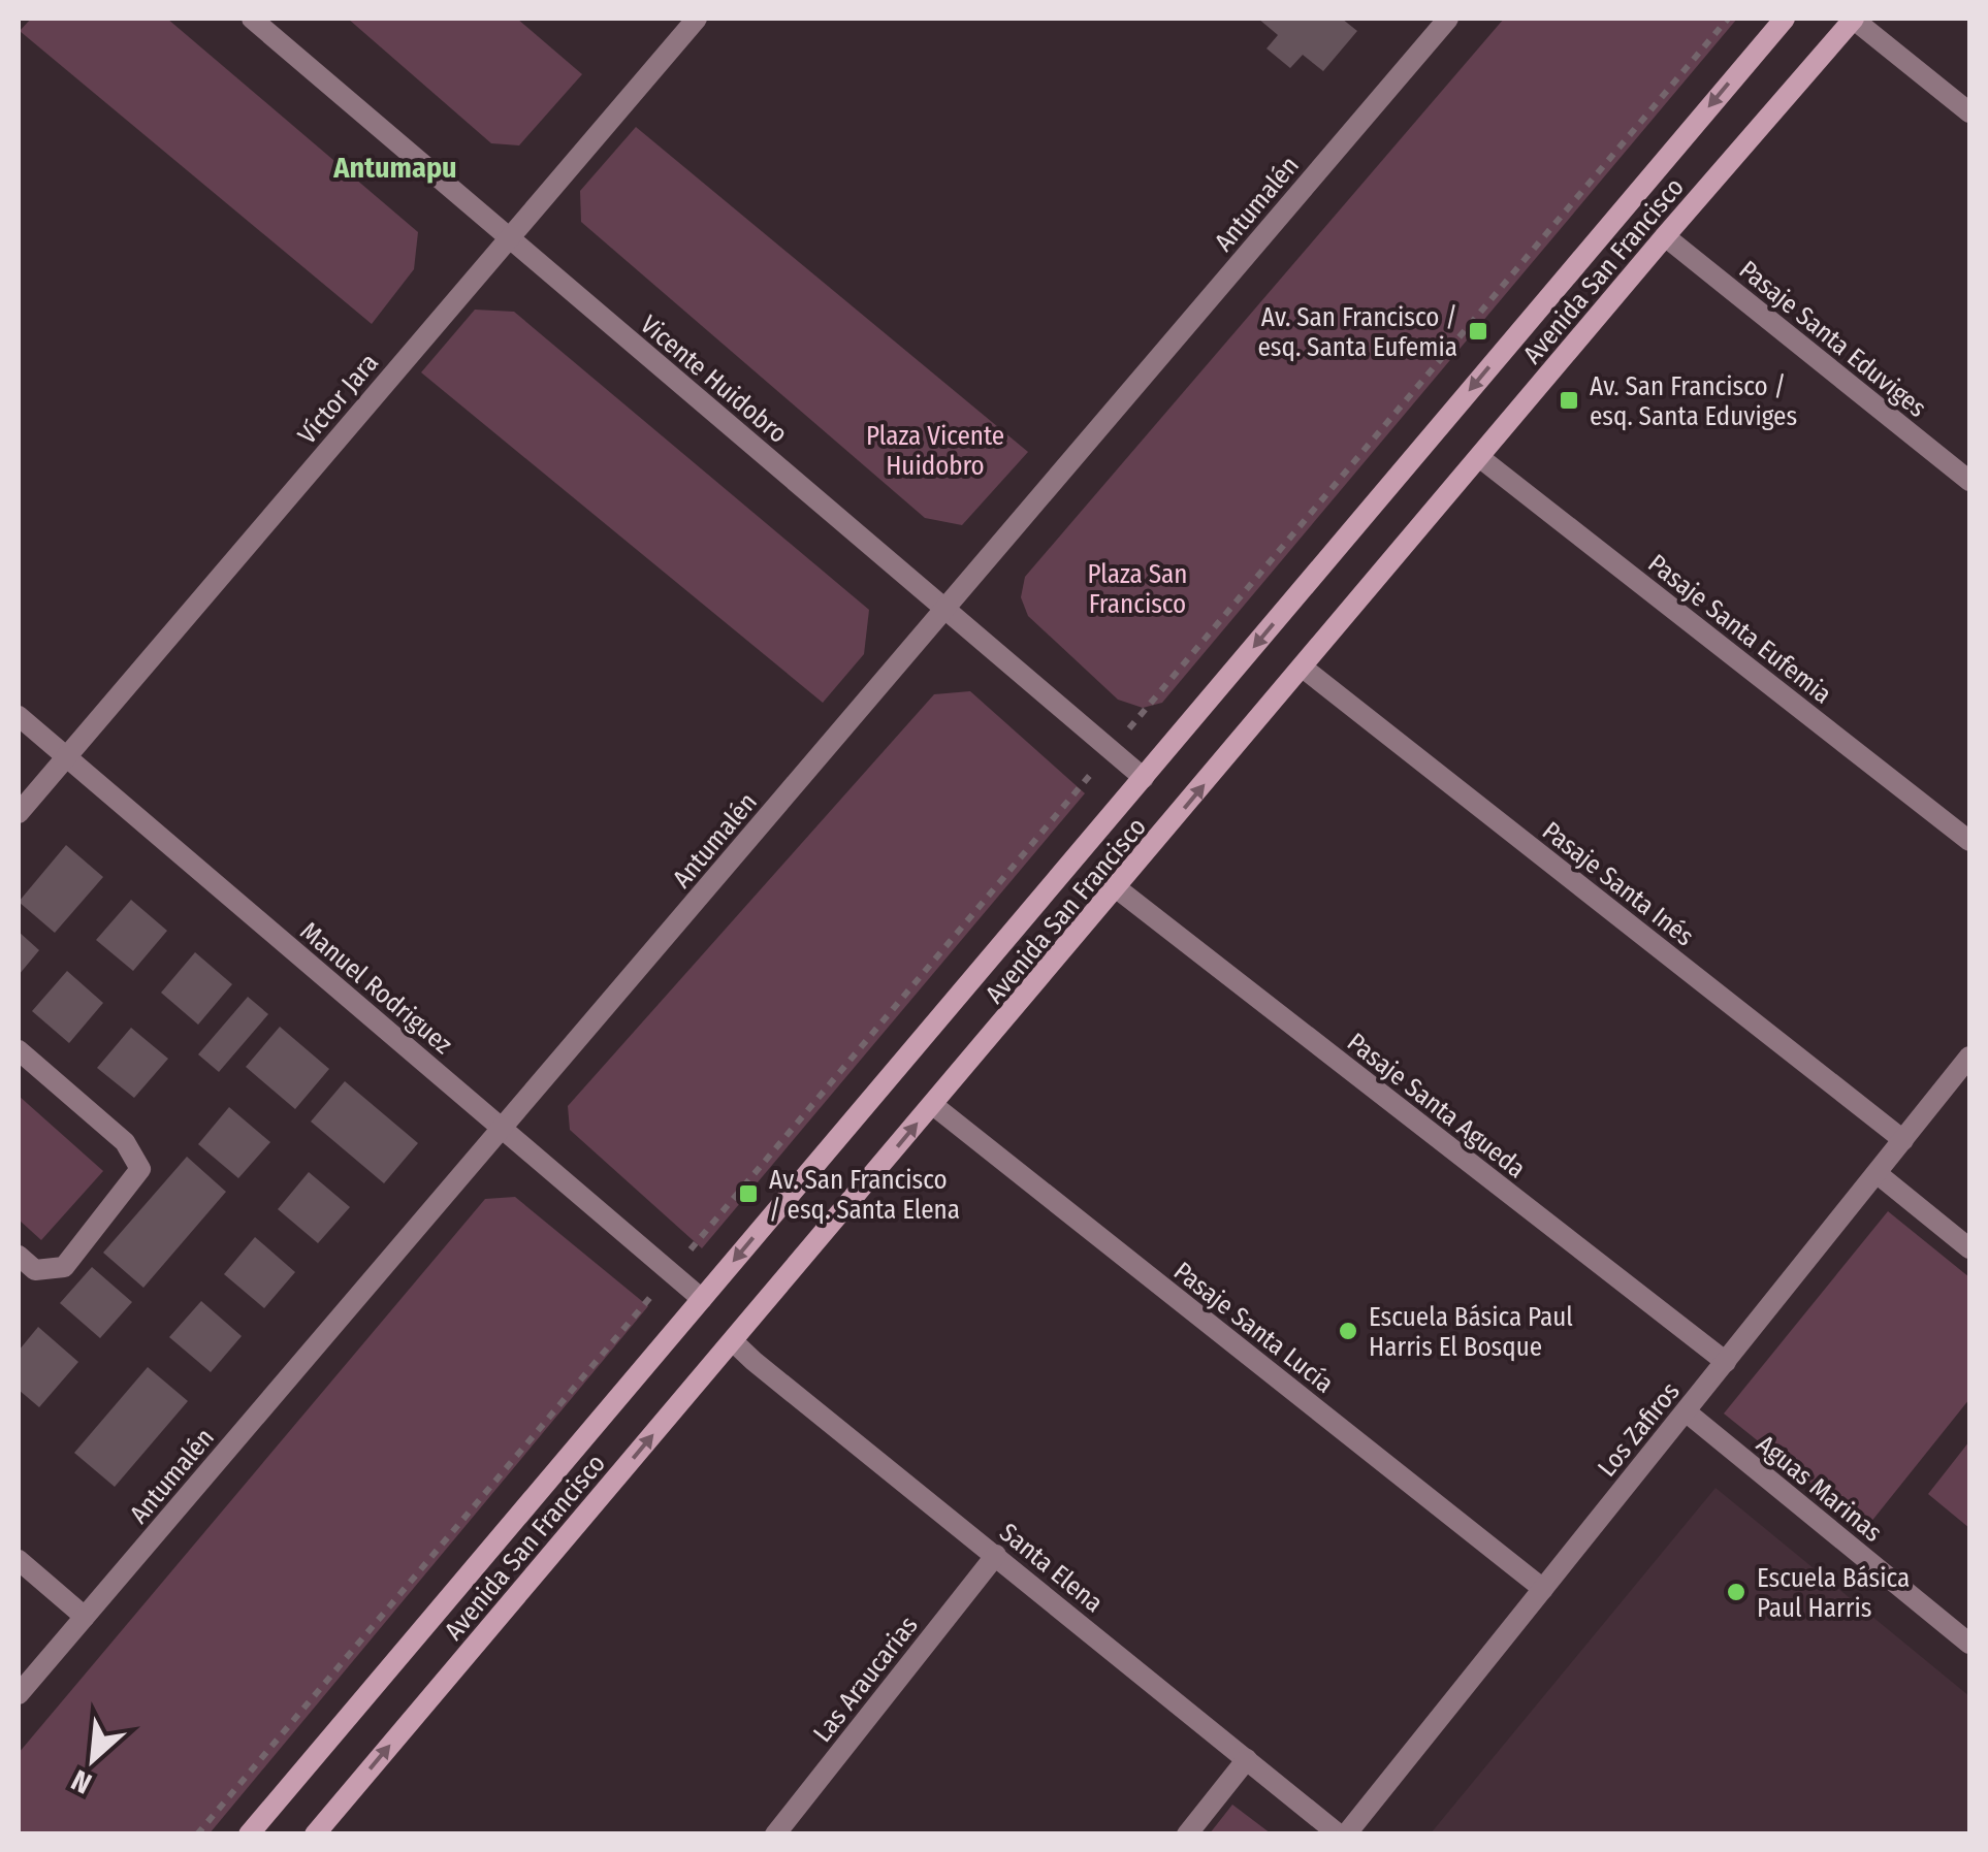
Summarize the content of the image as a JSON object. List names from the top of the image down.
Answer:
{
  "streets": {
    "main road": ["Avenida San Francisco"],
    "street": [
      "Antumalén",
      "Pasaje Santa Eduviges",
      "Vicente Huidobro",
      "Víctor Jara",
      "Pasaje Santa Eufemia",
      "Pasaje Santa Inés",
      "Manuel Rodriguez",
      "Pasaje Santa Agueda",
      "Pasaje Santa Lucía",
      "Los Zafiros",
      "Aguas Marinas",
      "Santa Elena",
      "Las Araucarias"
    ]
  },
  "crossings": [
    ["Antumalén", "Vicente Huidobro"],
    ["Antumalén", "Manuel Rodriguez"],
    ["Avenida San Francisco", "Pasaje Santa Eduviges"],
    ["Avenida San Francisco", "Vicente Huidobro"],
    ["Avenida San Francisco", "Pasaje Santa Eufemia"],
    ["Avenida San Francisco", "Pasaje Santa Inés"],
    ["Avenida San Francisco", "Manuel Rodriguez"],
    ["Avenida San Francisco", "Pasaje Santa Agueda"],
    ["Avenida San Francisco", "Pasaje Santa Lucía"],
    ["Avenida San Francisco", "Santa Elena"],
    ["Vicente Huidobro", "Víctor Jara"],
    ["Víctor Jara", "Manuel Rodriguez"],
    ["Pasaje Santa Inés", "Los Zafiros"],
    ["Pasaje Santa Agueda", "Los Zafiros"],
    ["Pasaje Santa Lucía", "Los Zafiros"],
    ["Los Zafiros", "Aguas Marinas"],
    ["Los Zafiros", "Santa Elena"],
    ["Santa Elena", "Las Araucarias"]
  ],
  "districts": ["Antumapu"],
  "parks": ["Plaza Vicente Huidobro", "Plaza San Francisco"],
  "places": {
    "transit": ["Av. San Francisco / esq. Santa Eufemia", "Av. San Francisco / esq. Santa Eduviges", "Av. San Francisco / esq. Santa Elena"],
    "other": ["Escuela Básica Paul Harris El Bosque", "Escuela Básica Paul Harris"]
  },
  "north": "bottom left"
}
